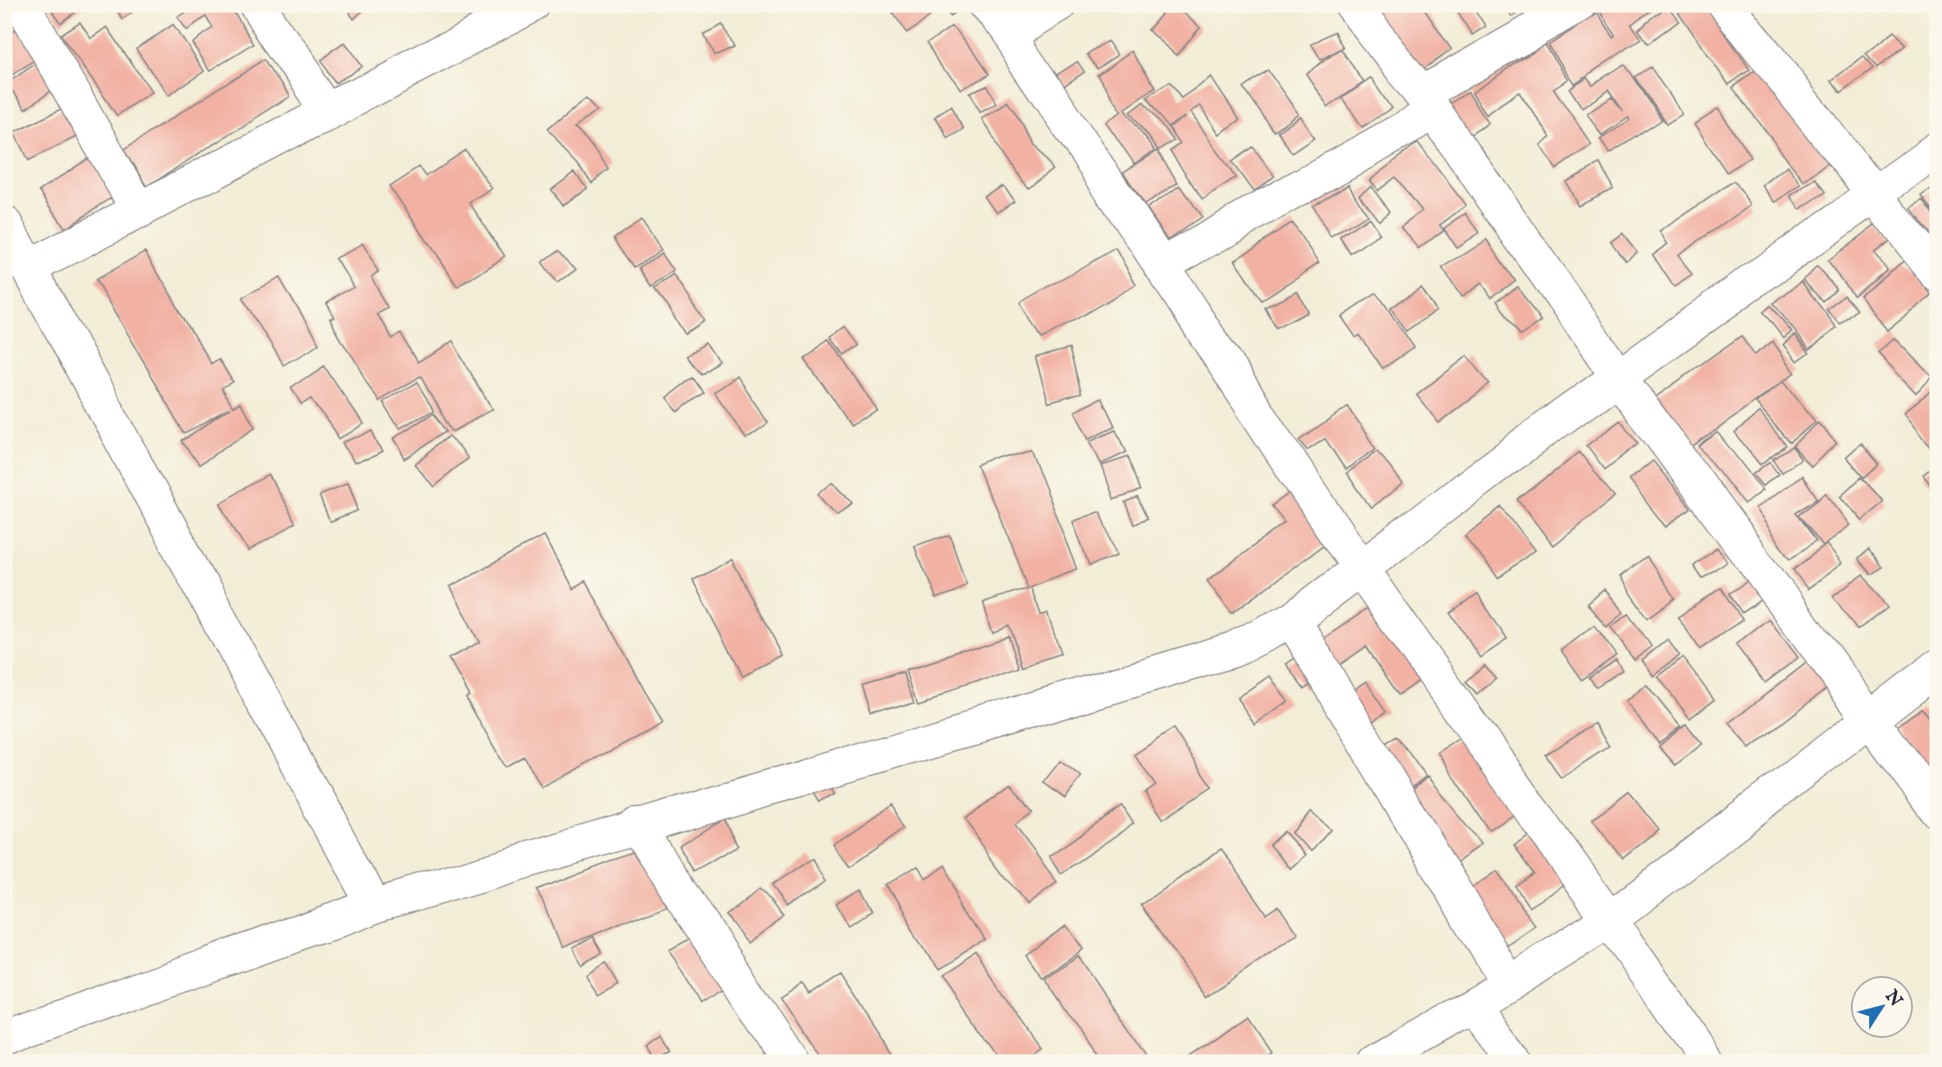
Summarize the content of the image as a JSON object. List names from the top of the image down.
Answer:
{
  "north": "top right"
}
